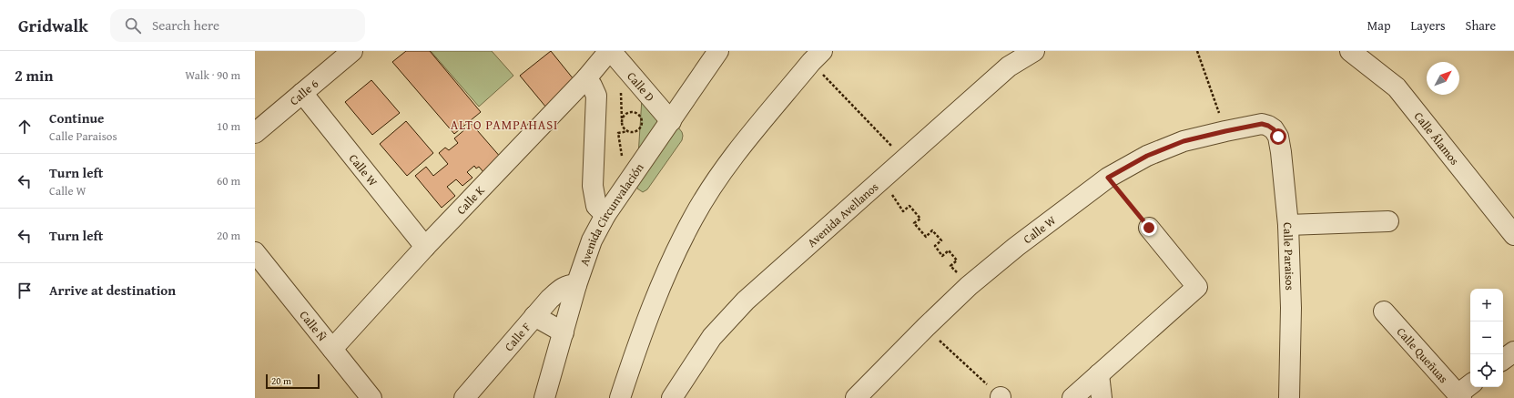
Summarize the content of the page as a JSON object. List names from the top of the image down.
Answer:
{
  "streets": {
    "street": [
      "Calle D",
      "Calle 6",
      "Calle Álamos",
      "Calle W",
      "Calle K",
      "Avenida Avellanos",
      "Avenida Circunvalación",
      "Calle Paraisos",
      "Calle Ñ",
      "Calle F",
      "Calle Queñuas"
    ]
  },
  "crossings": [
    ["Calle D", "Calle K"],
    ["Calle D", "Avenida Circunvalación"],
    ["Calle 6", "Calle W"],
    ["Calle W", "Calle K"],
    ["Calle W", "Calle Paraisos"],
    ["Calle K", "Calle Ñ"],
    ["Avenida Circunvalación", "Calle F"]
  ],
  "districts": ["ALTO PAMPAHASI"],
  "scale_bar": "20 m",
  "north": "top right",
  "page": {
    "header": "Gridwalk",
    "search": "Search here",
    "nav": ["Map", "Layers", "Share"],
    "heading": ["2 min", "Walk · 90 m"],
    "list": [
      ["Continue", "Calle Paraisos", "10 m"],
      ["Turn left", "Calle W", "60 m"],
      ["Turn left", "20 m"],
      "Arrive at destination"
    ],
    "map_buttons": ["+", "−"],
    "scale": "20 m"
  }
}
